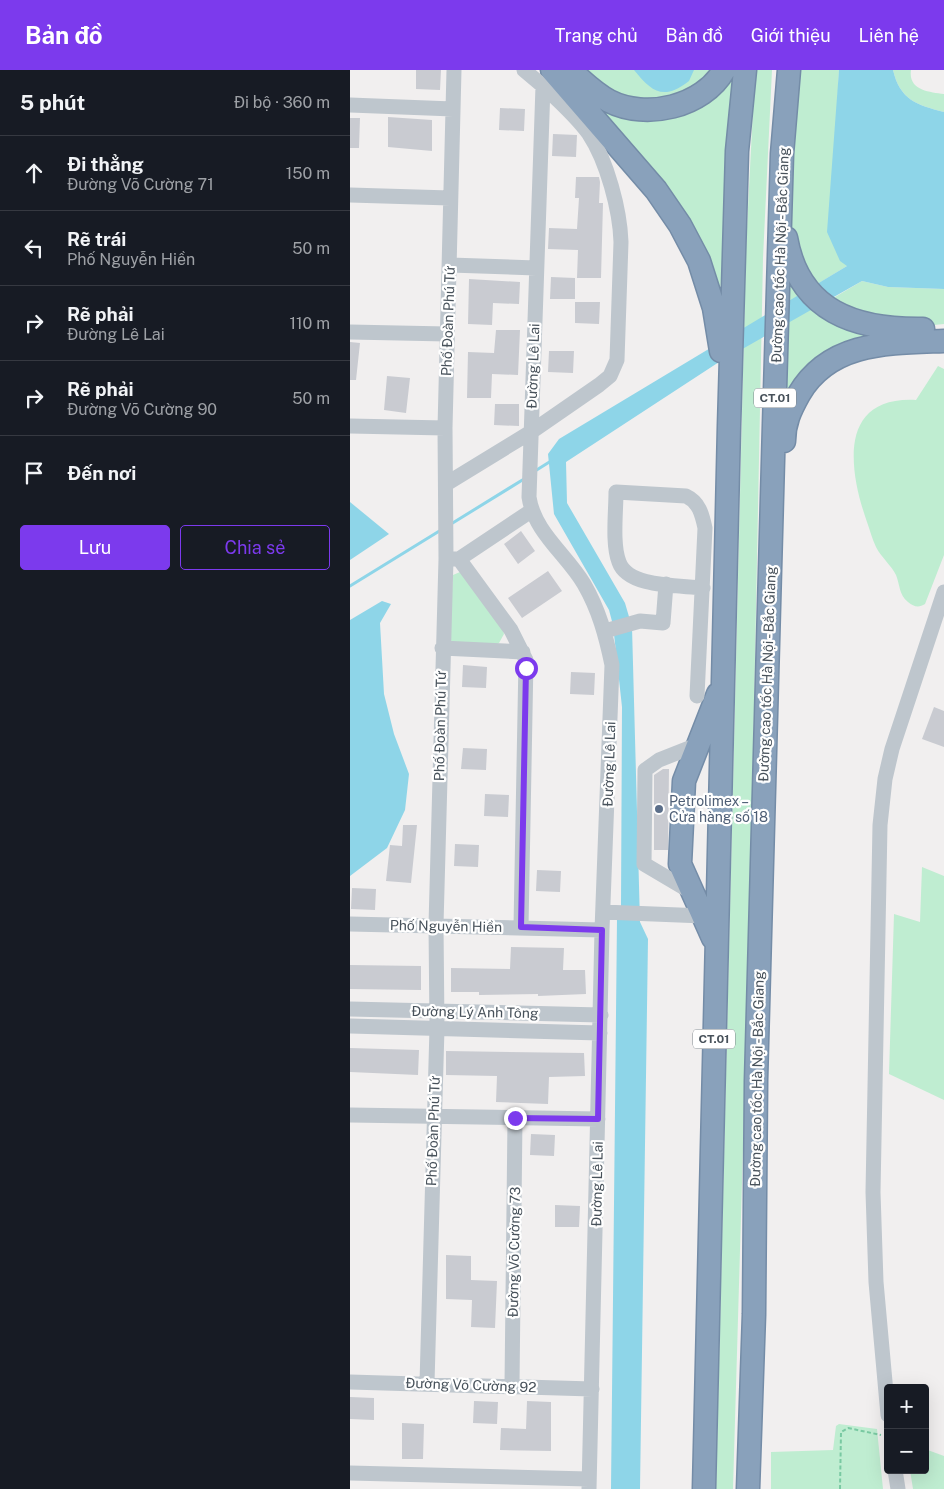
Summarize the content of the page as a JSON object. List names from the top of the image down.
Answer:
{
  "streets": {
    "highway": ["Đường cao tốc Hà Nội - Bắc Giang", "CT.01"],
    "street": [
      "Phố Đoàn Phú Tứ",
      "Đường Lê Lai",
      "Phố Nguyễn Hiền",
      "Đường Lý Anh Tông",
      "Đường Võ Cường 73",
      "Đường Võ Cường 92"
    ]
  },
  "crossings": [
    ["Phố Đoàn Phú Tứ", "Phố Nguyễn Hiền"],
    ["Phố Đoàn Phú Tứ", "Đường Lý Anh Tông"],
    ["Phố Đoàn Phú Tứ", "Đường Võ Cường 92"],
    ["Đường Lê Lai", "Phố Nguyễn Hiền"],
    ["Đường Lê Lai", "Đường Lý Anh Tông"],
    ["Đường Lê Lai", "Đường Võ Cường 92"],
    ["Đường Võ Cường 73", "Đường Võ Cường 92"]
  ],
  "places": ["Petrolimex – Cửa hàng số 18"],
  "page": {
    "header": "Bản đồ",
    "nav": [
      "Trang chủ",
      "Bản đồ",
      "Giới thiệu",
      "Liên hệ"
    ],
    "heading": ["5 phút", "Đi bộ · 360 m"],
    "list": [
      ["Đi thẳng", "Đường Võ Cường 71", "150 m"],
      ["Rẽ trái", "Phố Nguyễn Hiền", "50 m"],
      ["Rẽ phải", "Đường Lê Lai", "110 m"],
      ["Rẽ phải", "Đường Võ Cường 90", "50 m"],
      "Đến nơi"
    ],
    "buttons": ["Lưu", "Chia sẻ"],
    "map_buttons": ["+", "−"]
  }
}
